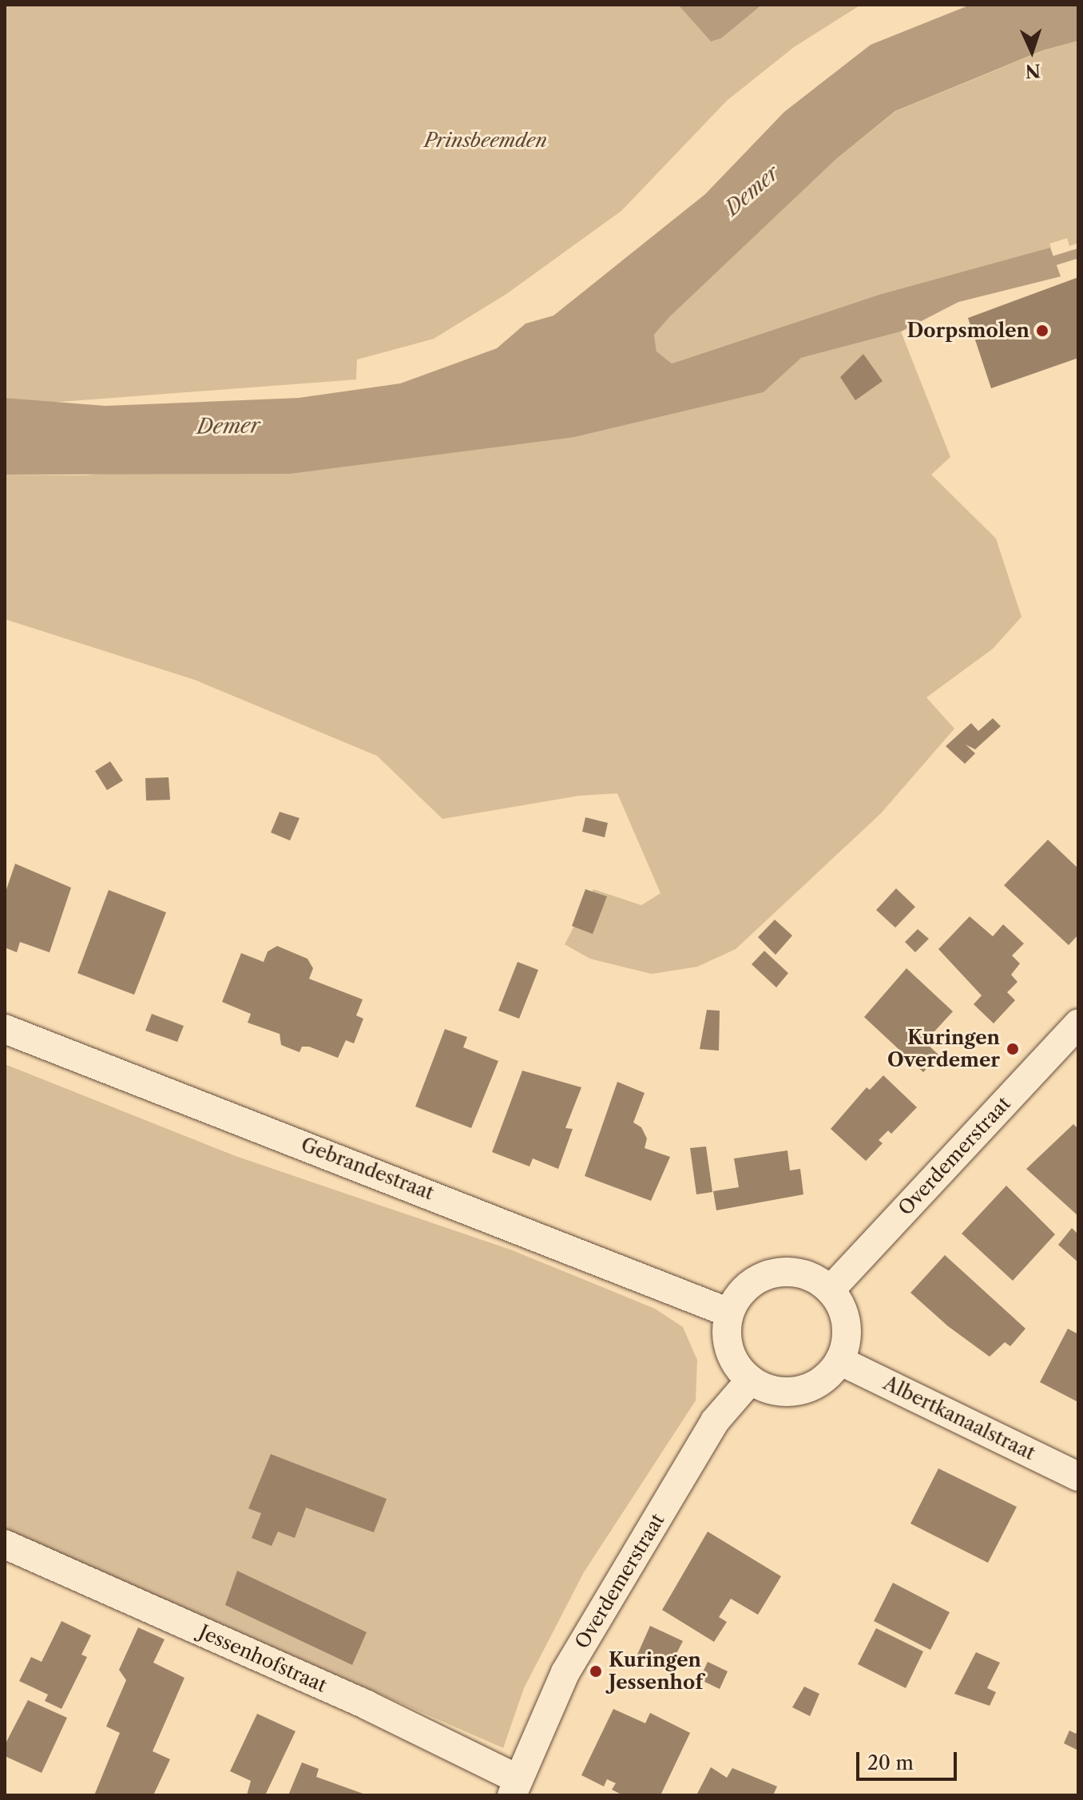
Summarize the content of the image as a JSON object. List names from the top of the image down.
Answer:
{
  "streets": {
    "street": [
      "Overdemerstraat",
      "Gebrandestraat",
      "Albertkanaalstraat",
      "Jessenhofstraat"
    ]
  },
  "crossings": [
    ["Overdemerstraat", "Gebrandestraat"],
    ["Overdemerstraat", "Albertkanaalstraat"],
    ["Overdemerstraat", "Jessenhofstraat"],
    ["Gebrandestraat", "Albertkanaalstraat"]
  ],
  "water": ["Demer"],
  "parks": ["Prinsbeemden"],
  "places": ["Dorpsmolen", "Kuringen Overdemer", "Kuringen Jessenhof"],
  "scale_bar": "20 m",
  "north": "bottom"
}
